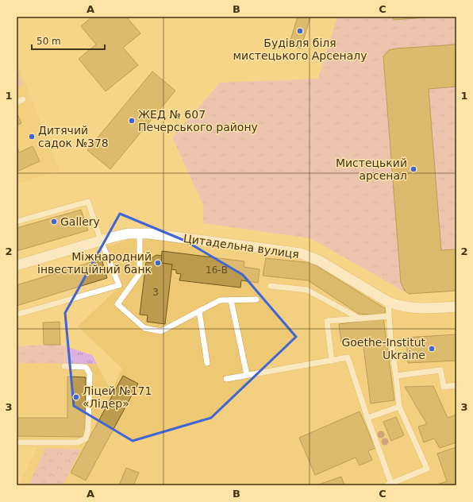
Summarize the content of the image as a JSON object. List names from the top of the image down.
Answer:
{
  "streets": {
    "street": ["Цитадельна вулиця"]
  },
  "places": [
    "Будівля біля мистецького Арсеналу",
    "ЖЕД № 607 Печерського району",
    "Дитячий садок №378",
    "Мистецький арсенал",
    "Gallery",
    "Міжнародний інвестиційний банк",
    "Goethe-Institut Ukraine",
    "Ліцей №171 «Лідер»"
  ],
  "house_numbers": ["16-В", "3"],
  "scale_bar": "50 m",
  "grid": {
    "columns": ["A", "B", "C"],
    "rows": ["1", "2", "3"]
  }
}
